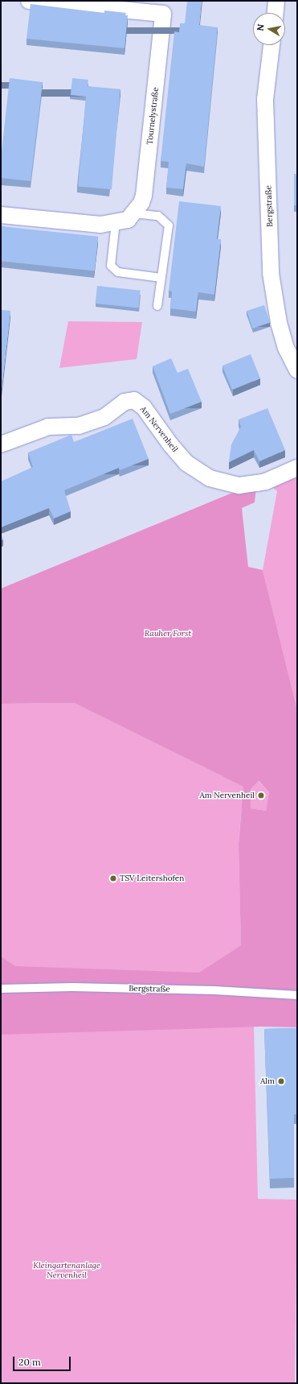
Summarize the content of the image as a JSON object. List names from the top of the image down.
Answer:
{
  "streets": {
    "street": ["Tournelystraße", "Bergstraße", "Am Nervenheil"]
  },
  "parks": ["Rauher Forst", "Kleingartenanlage Nervenheil"],
  "places": ["Am Nervenheil", "TSV Leitershofen", "Alm"],
  "scale_bar": "20 m",
  "north": "left"
}
